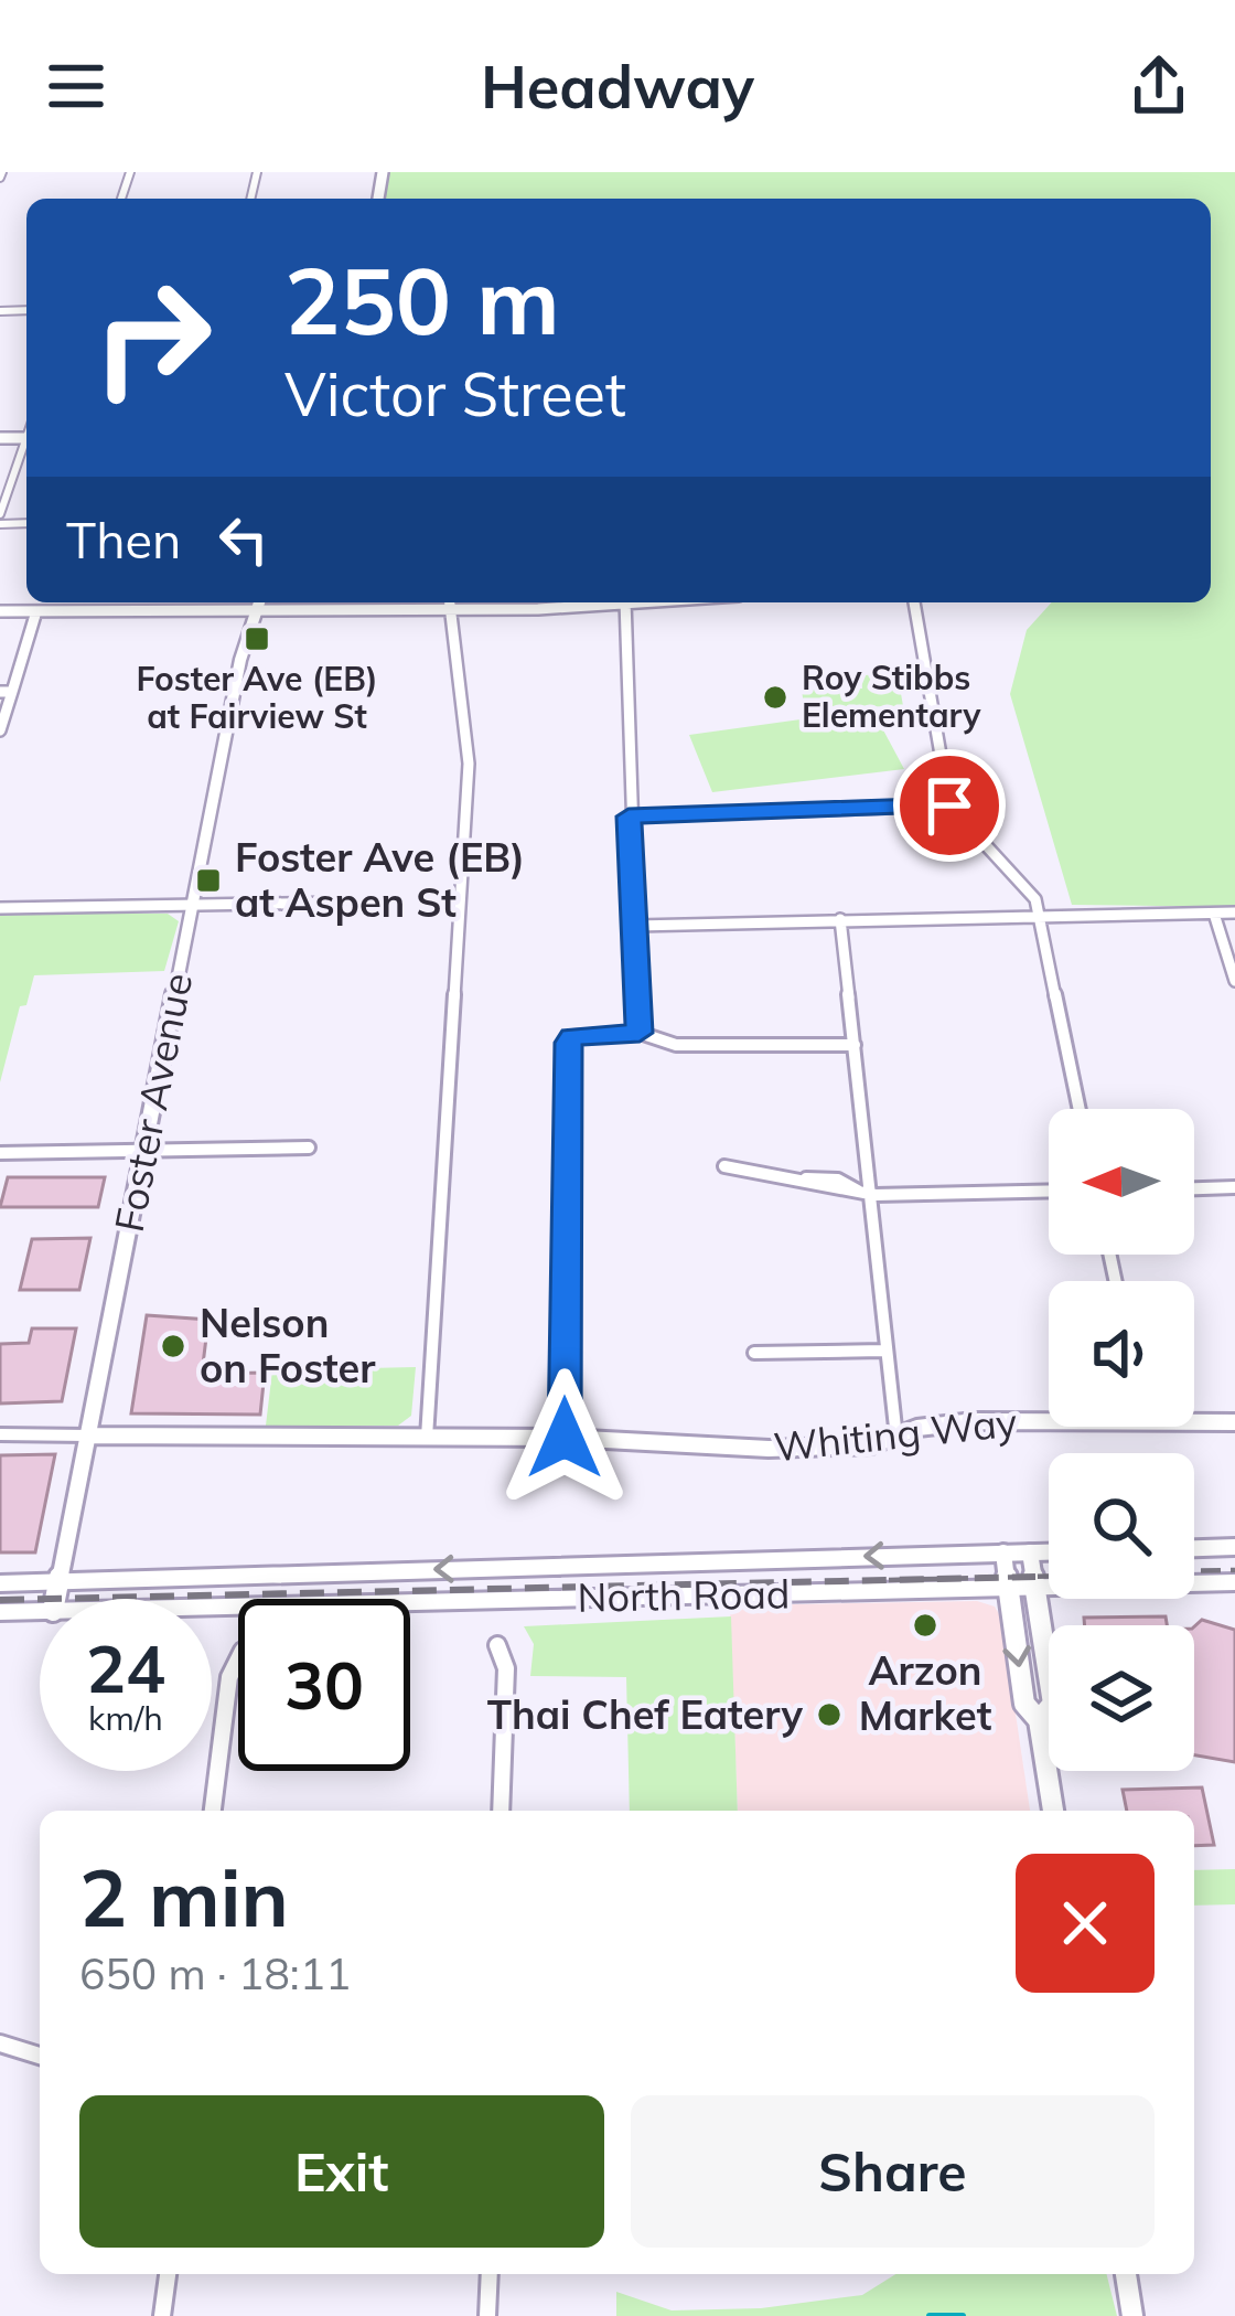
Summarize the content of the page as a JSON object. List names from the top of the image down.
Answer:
{
  "streets": {
    "main road": ["North Road"],
    "street": ["Foster Avenue", "Whiting Way"]
  },
  "crossings": [
    ["Foster Avenue", "Whiting Way"],
    ["Foster Avenue", "North Road"]
  ],
  "places": {
    "transit": ["Foster Ave (EB) at Fairview St", "Foster Ave (EB) at Aspen St"],
    "other": [
      "Roy Stibbs Elementary",
      "Nelson on Foster",
      "Arzon Market",
      "Thai Chef Eatery"
    ]
  },
  "north": "left",
  "page": {
    "header": "Headway",
    "turn": ["250 m", "Victor Street"],
    "then": "Then",
    "speed": "24 km/h",
    "limit": "30",
    "heading": ["2 min", "650 m · 18:11"],
    "buttons": ["Exit", "Share"]
  }
}
